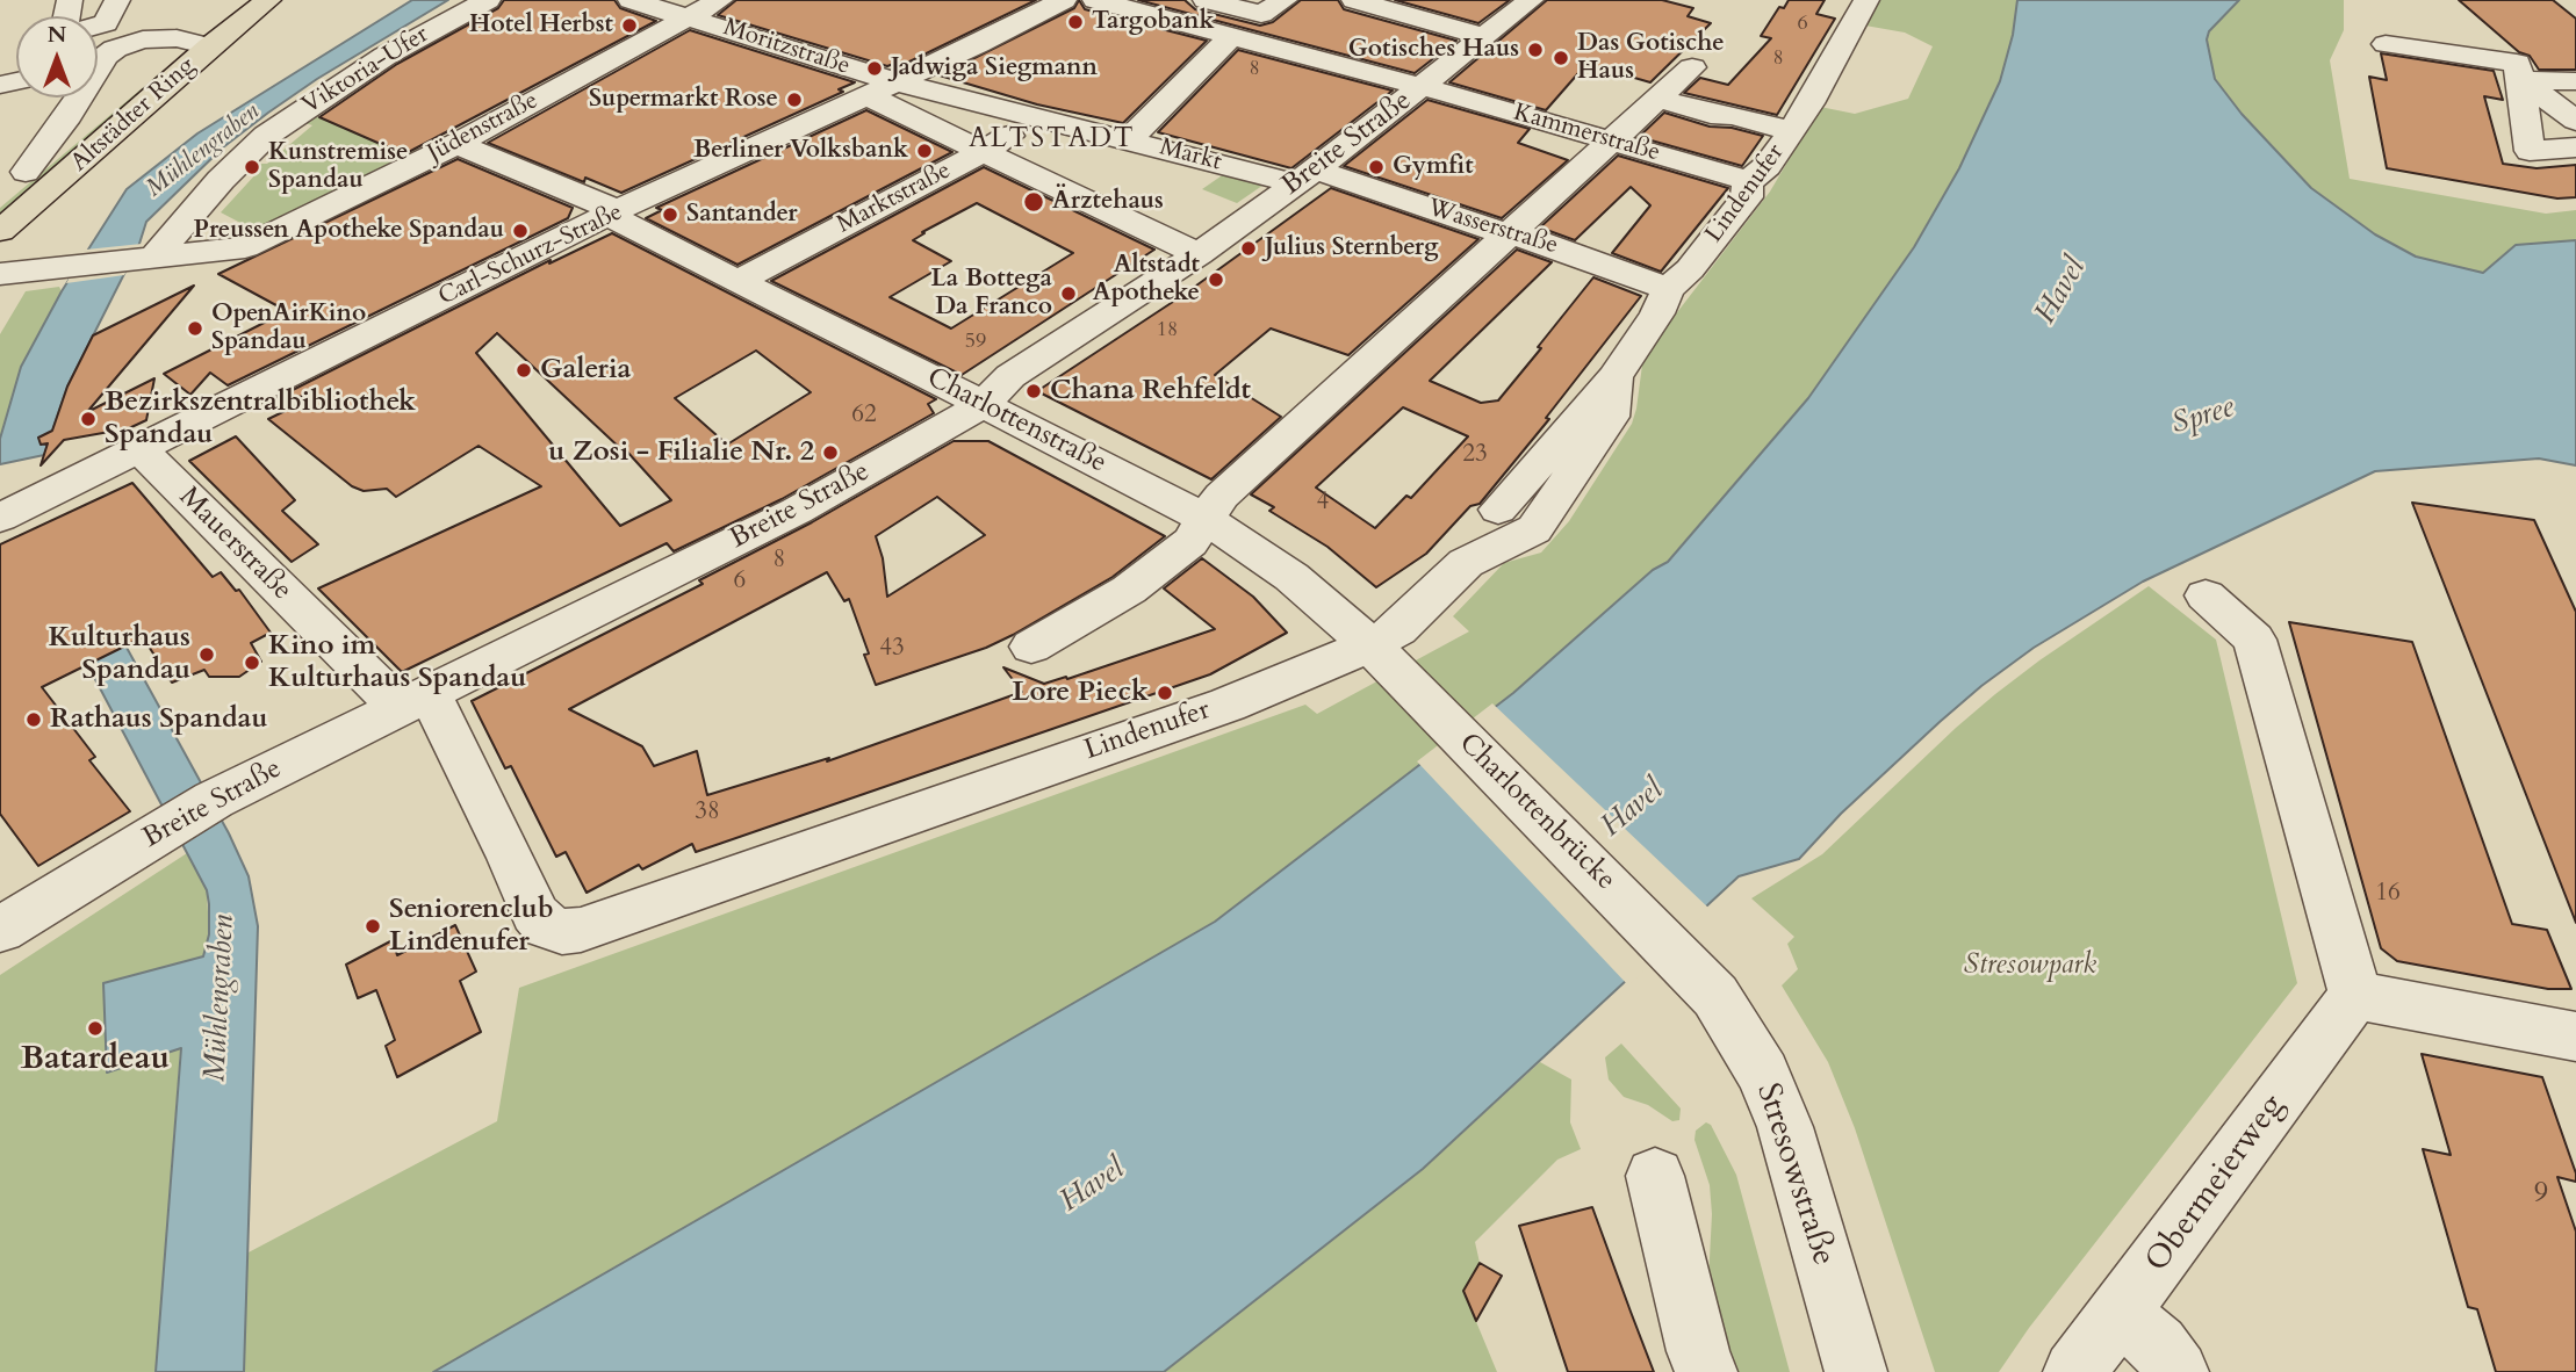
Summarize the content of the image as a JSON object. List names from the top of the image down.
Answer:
{
  "streets": {
    "main road": ["Altstädter Ring"],
    "street": [
      "Moritzstraße",
      "Viktoria-Ufer",
      "Jüdenstraße",
      "Kammerstraße",
      "Breite Straße",
      "Markt",
      "Lindenufer",
      "Marktstraße",
      "Wasserstraße",
      "Carl-Schurz-Straße",
      "Charlottenstraße",
      "Mauerstraße",
      "Charlottenbrücke",
      "Stresowstraße",
      "Obermeierweg"
    ]
  },
  "crossings": [
    ["Moritzstraße", "Jüdenstraße"],
    ["Moritzstraße", "Markt"],
    ["Moritzstraße", "Marktstraße"],
    ["Moritzstraße", "Carl-Schurz-Straße"],
    ["Viktoria-Ufer", "Jüdenstraße"],
    ["Jüdenstraße", "Charlottenstraße"],
    ["Kammerstraße", "Breite Straße"],
    ["Kammerstraße", "Lindenufer"],
    ["Breite Straße", "Markt"],
    ["Breite Straße", "Wasserstraße"],
    ["Breite Straße", "Charlottenstraße"],
    ["Breite Straße", "Mauerstraße"],
    ["Markt", "Marktstraße"],
    ["Markt", "Wasserstraße"],
    ["Markt", "Carl-Schurz-Straße"],
    ["Lindenufer", "Wasserstraße"],
    ["Lindenufer", "Charlottenstraße"],
    ["Lindenufer", "Mauerstraße"],
    ["Lindenufer", "Charlottenbrücke"],
    ["Marktstraße", "Carl-Schurz-Straße"],
    ["Marktstraße", "Charlottenstraße"],
    ["Carl-Schurz-Straße", "Charlottenstraße"],
    ["Carl-Schurz-Straße", "Mauerstraße"],
    ["Charlottenstraße", "Charlottenbrücke"],
    ["Charlottenbrücke", "Stresowstraße"]
  ],
  "districts": ["ALTSTADT"],
  "water": ["Mühlengraben", "Havel", "Spree"],
  "parks": ["Stresowpark"],
  "places": [
    "Targobank",
    "Hotel Herbst",
    "Gotisches Haus",
    "Das Gotische Haus",
    "Jadwiga Siegmann",
    "Supermarkt Rose",
    "Berliner Volksbank",
    "Kunstremise Spandau",
    "Gymfit",
    "Ärztehaus",
    "Santander",
    "Preussen Apotheke Spandau",
    "Julius Sternberg",
    "Altstadt Apotheke",
    "La Bottega Da Franco",
    "OpenAirKino Spandau",
    "Galeria",
    "Chana Rehfeldt",
    "Bezirkszentralbibliothek Spandau",
    "u Zosi - Filialie Nr. 2",
    "Kulturhaus Spandau",
    "Kino im Kulturhaus Spandau",
    "Lore Pieck",
    "Rathaus Spandau",
    "Seniorenclub Lindenufer",
    "Batardeau"
  ],
  "house_numbers": [
    "6",
    "8",
    "8",
    "18",
    "59",
    "62",
    "23",
    "4",
    "8",
    "6",
    "43",
    "38",
    "16",
    "9"
  ],
  "north": "top"
}
